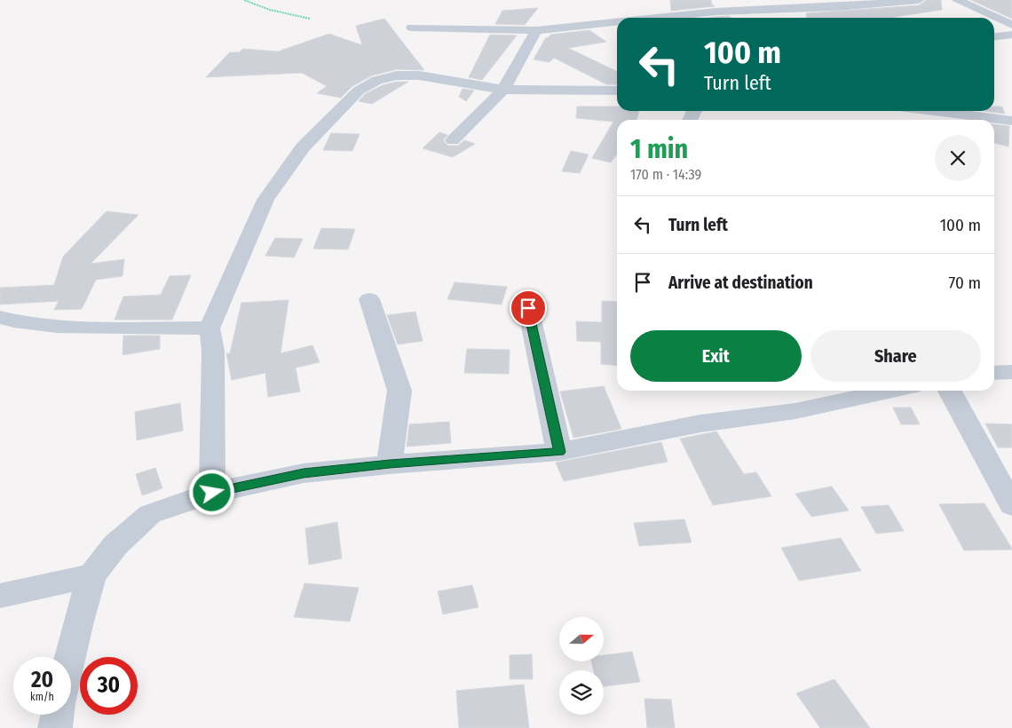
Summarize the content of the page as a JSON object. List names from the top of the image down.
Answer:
{
  "north": "right",
  "page": {
    "turn": ["100 m", "Turn left"],
    "heading": ["1 min", "170 m · 14:39"],
    "list": [
      {
        "name": "Turn left",
        "value": "100 m"
      },
      {
        "name": "Arrive at destination",
        "value": "70 m"
      }
    ],
    "buttons": ["Exit", "Share"],
    "speed": "20 km/h",
    "limit": "30"
  }
}
